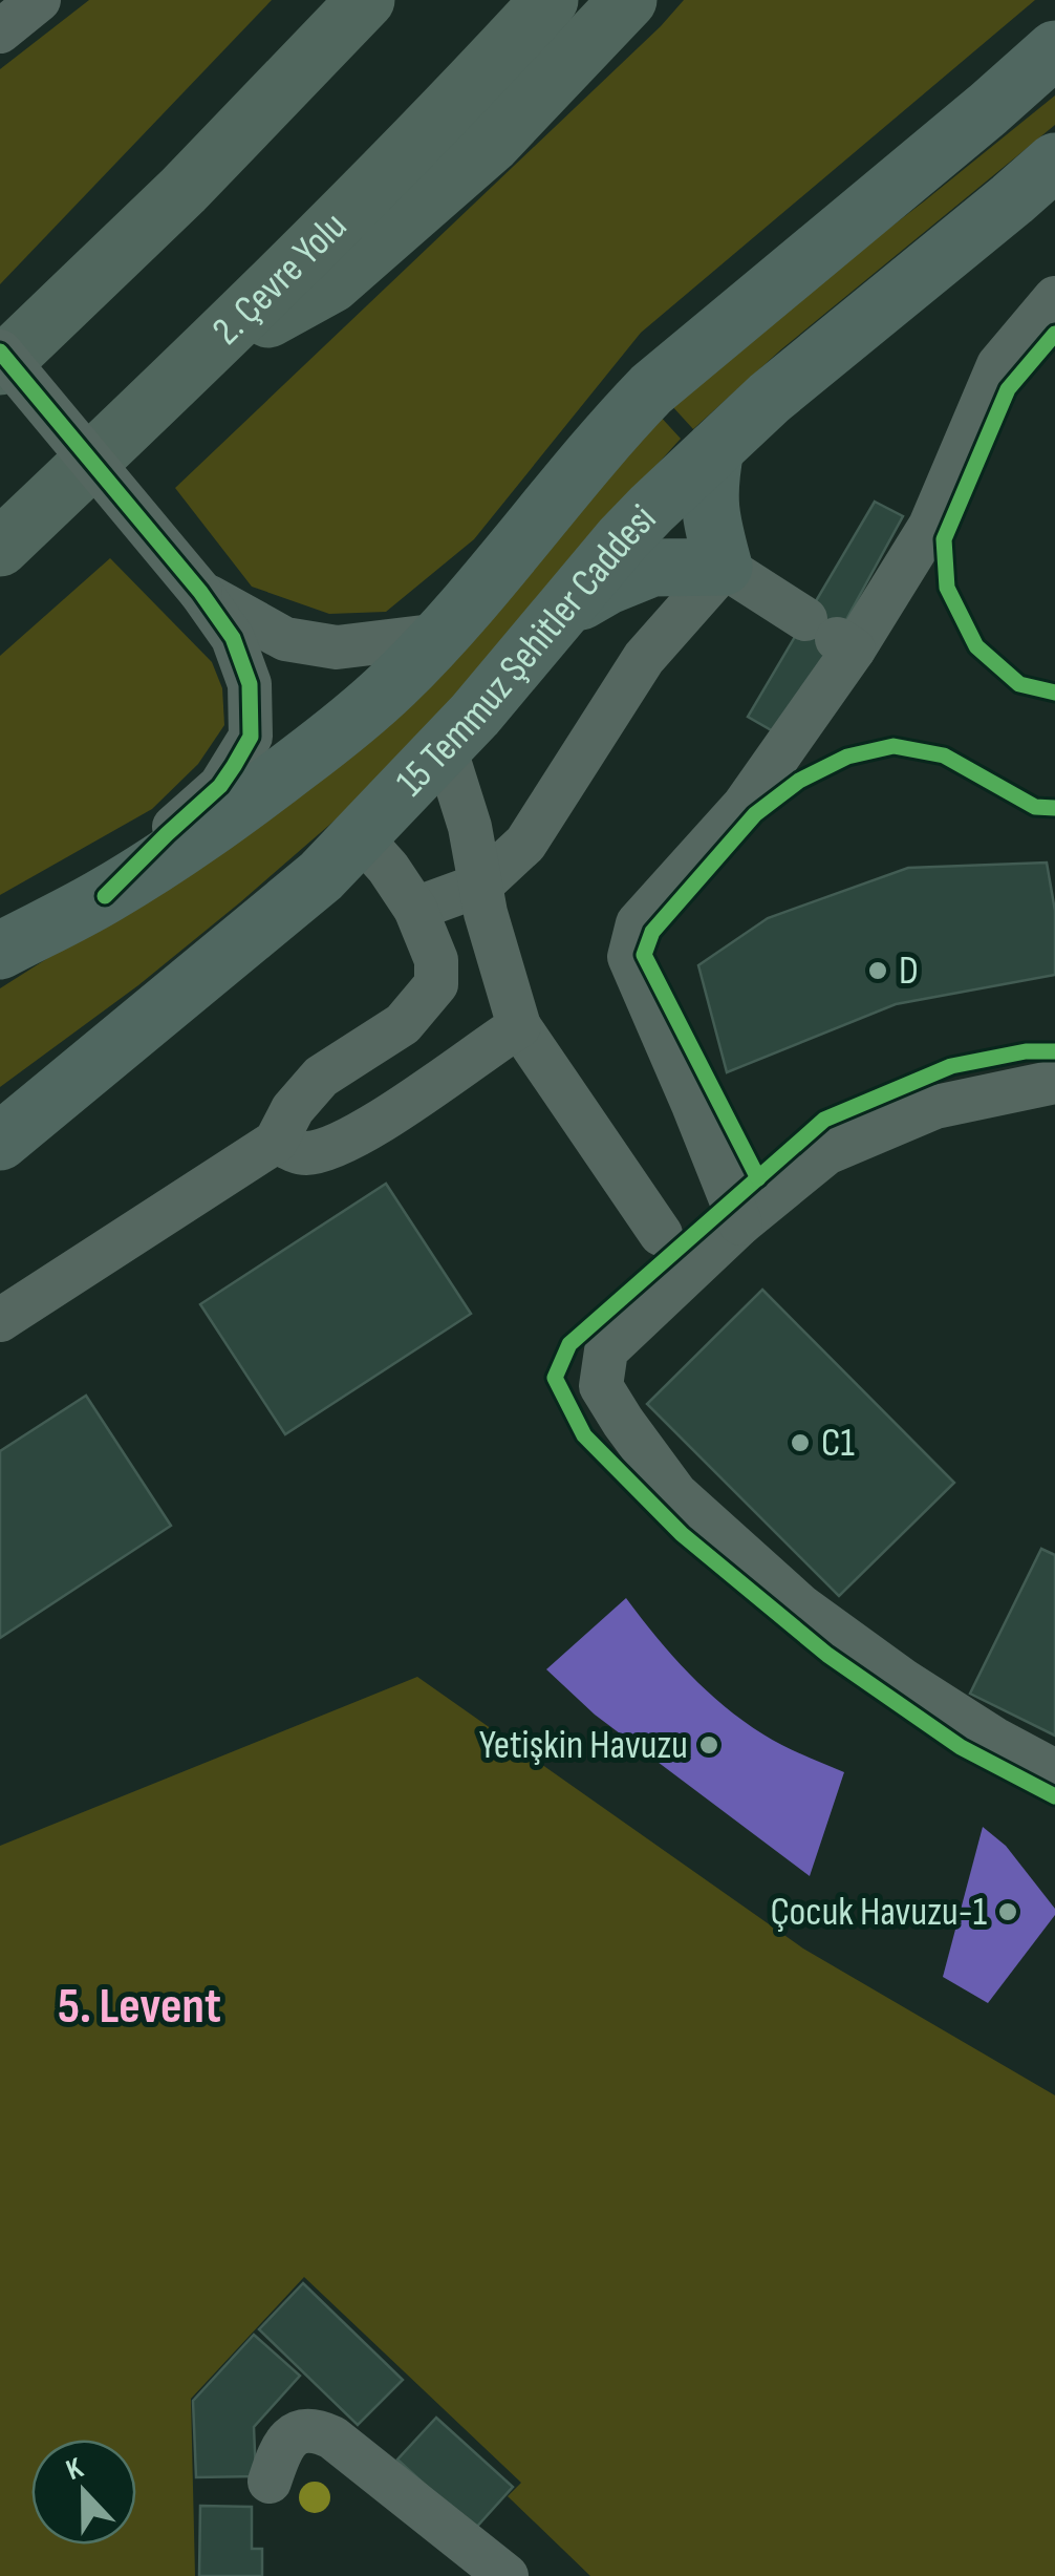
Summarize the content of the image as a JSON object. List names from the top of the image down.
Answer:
{
  "streets": {
    "highway": ["2. Çevre Yolu"],
    "main road": ["15 Temmuz Şehitler Caddesi"]
  },
  "districts": ["5. Levent"],
  "places": [
    "D",
    "C1",
    "Yetişkin Havuzu",
    "Çocuk Havuzu-1"
  ],
  "north": "top"
}
